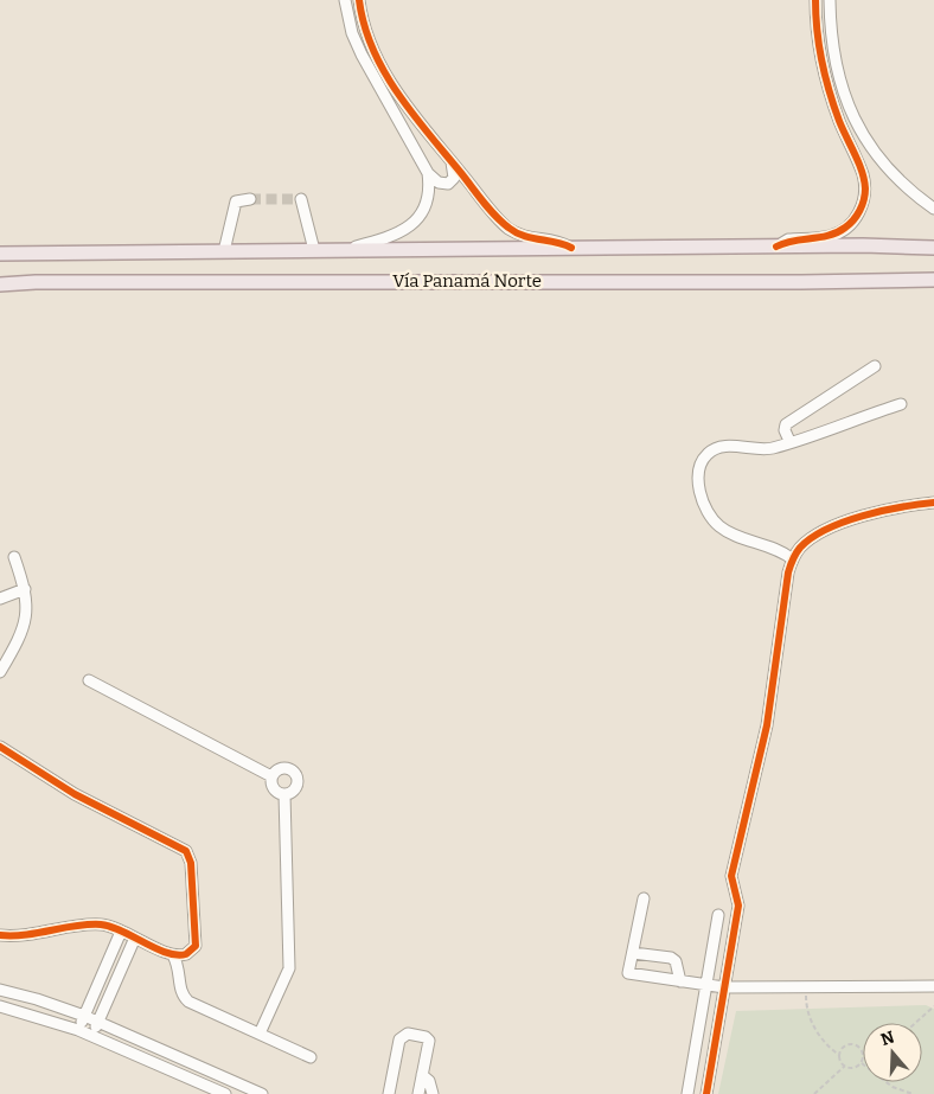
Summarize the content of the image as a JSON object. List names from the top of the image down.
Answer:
{
  "streets": {
    "main road": ["Vía Panamá Norte"]
  },
  "north": "top"
}
